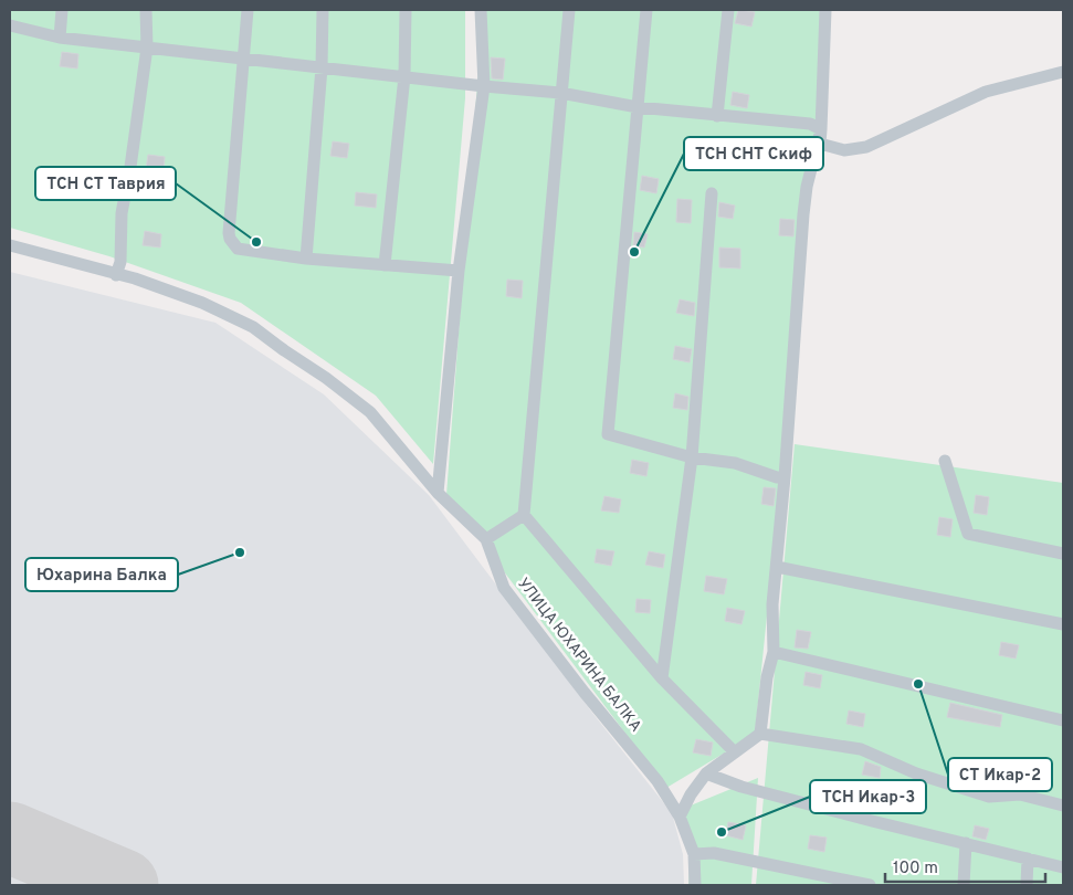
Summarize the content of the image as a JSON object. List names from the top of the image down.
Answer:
{
  "streets": {
    "street": ["УЛИЦА ЮХАРИНА БАЛКА"]
  },
  "places": [
    "ТСН СТ Таврия",
    "ТСН СНТ Скиф",
    "Юхарина Балка",
    "СТ Икар-2",
    "ТСН Икар-3"
  ],
  "scale_bar": "100 m"
}
